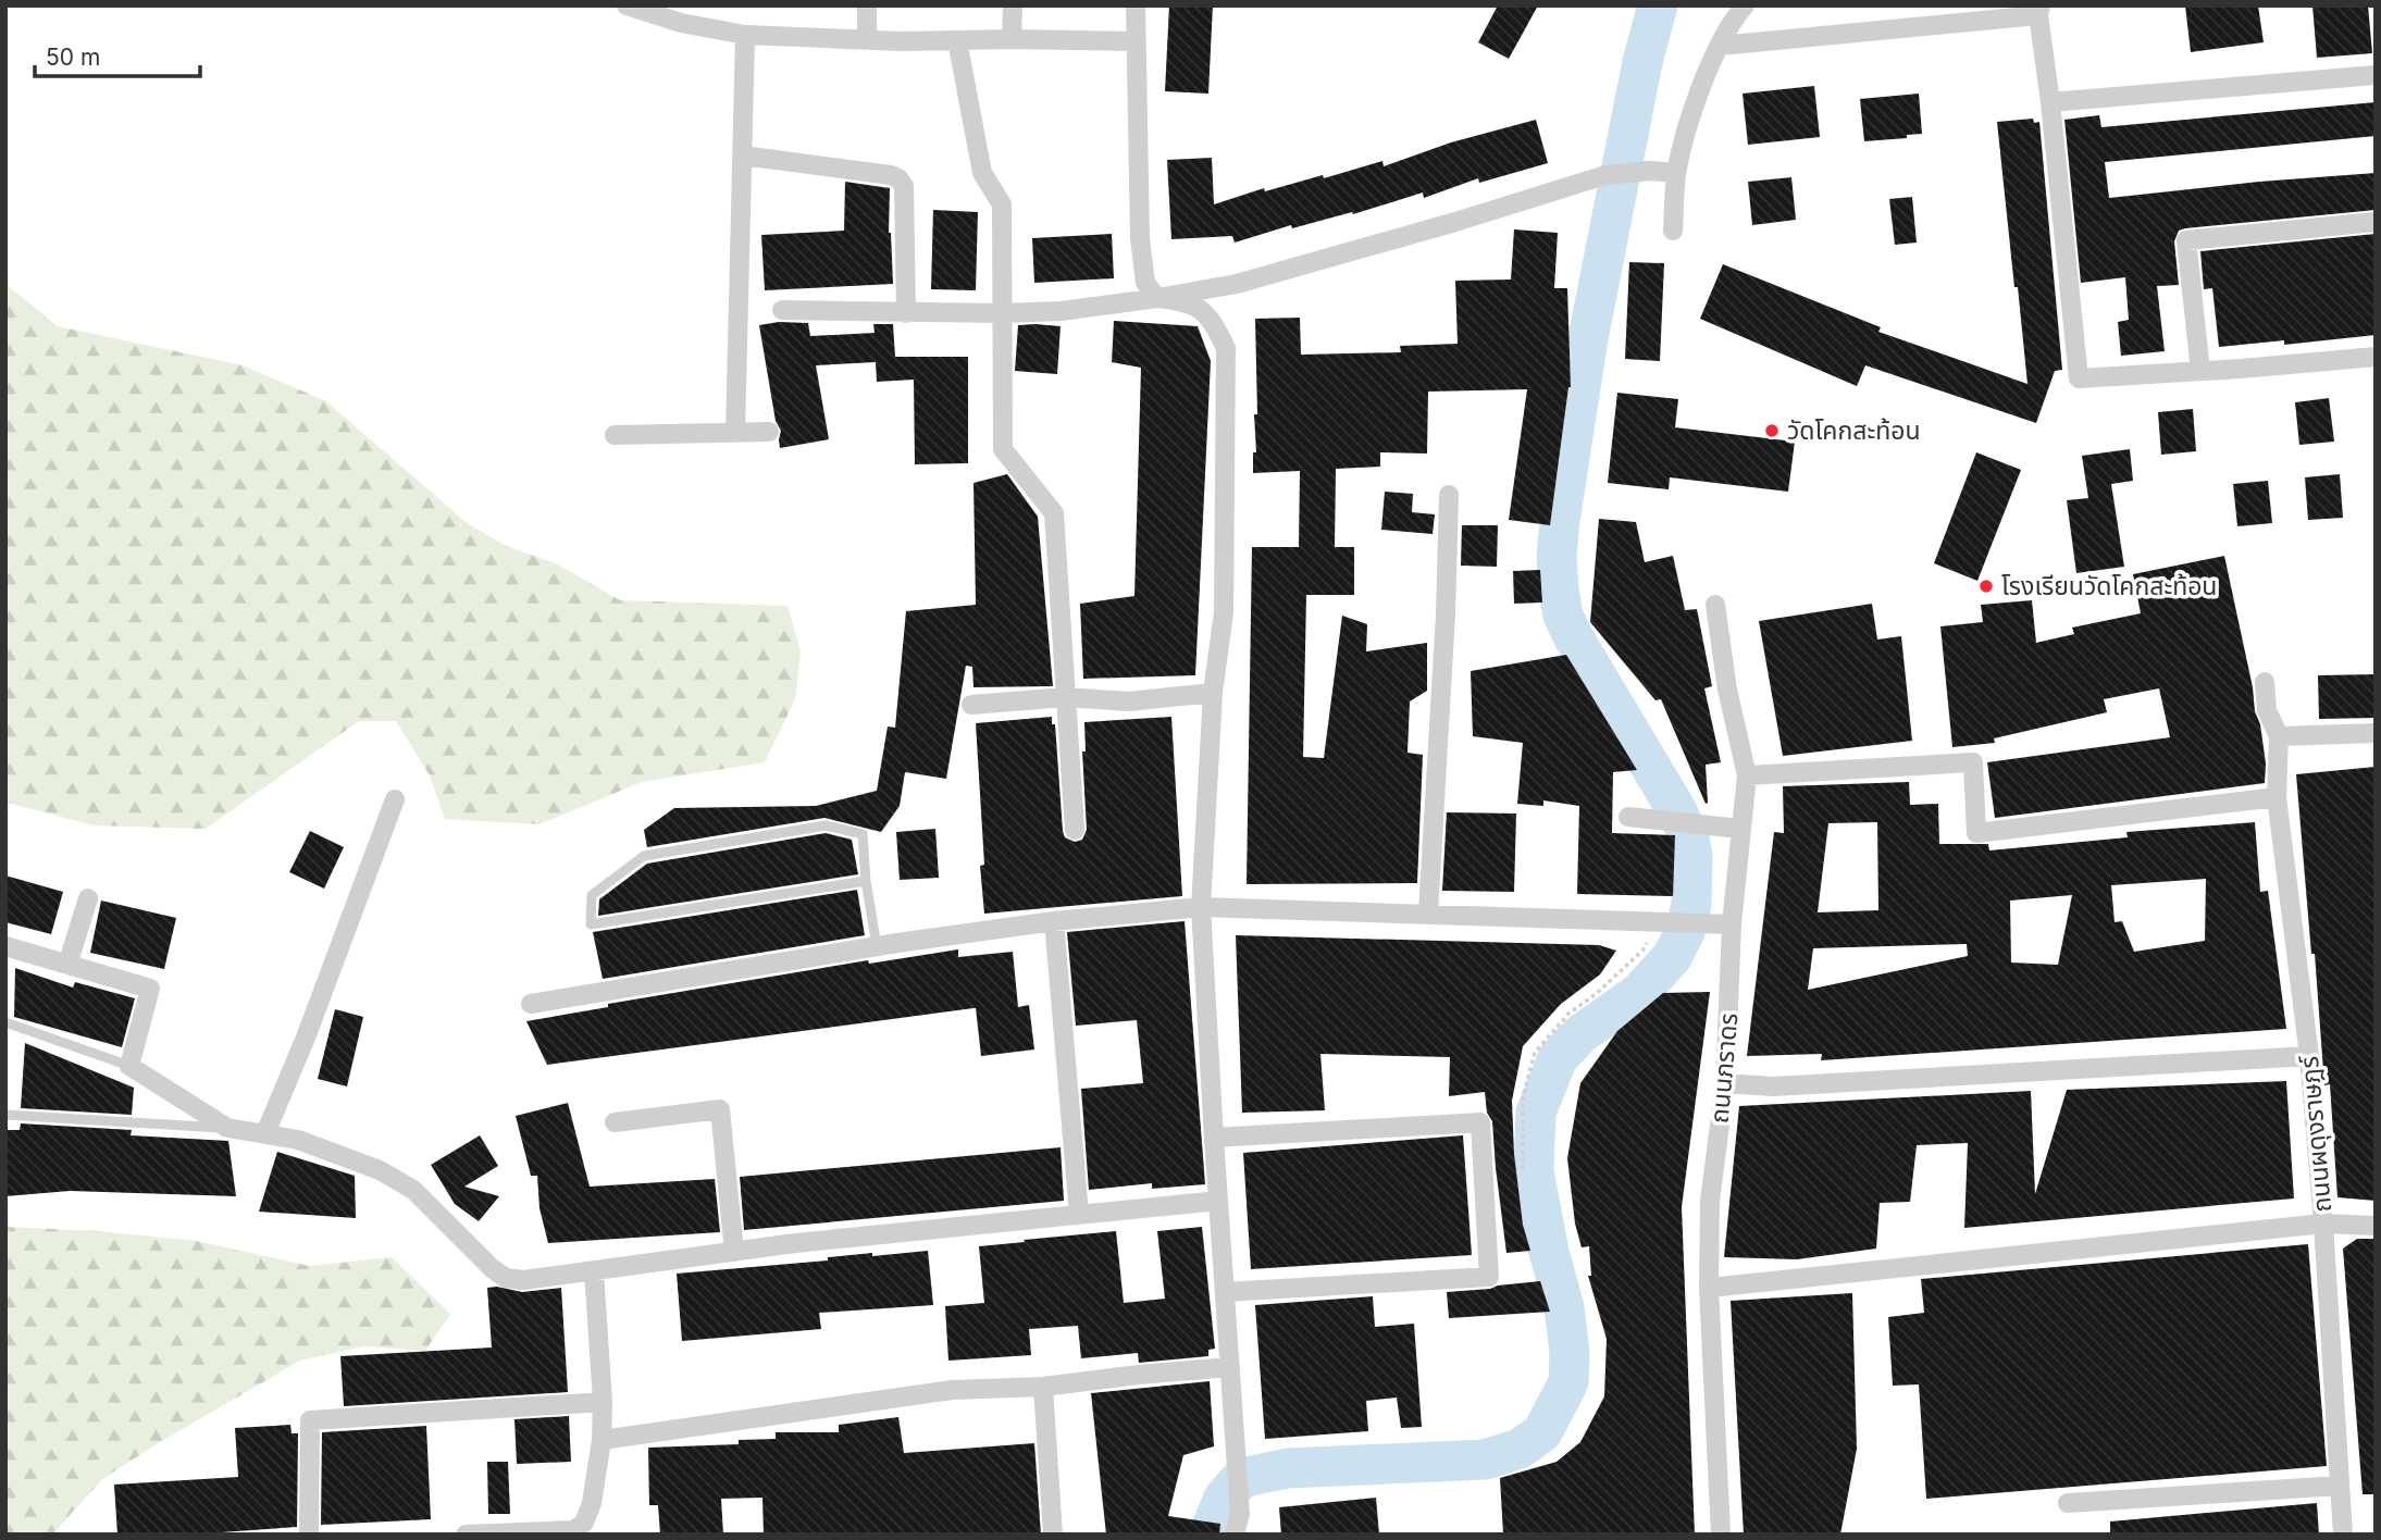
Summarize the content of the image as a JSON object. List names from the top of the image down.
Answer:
{
  "streets": {
    "street": ["ถนนภราดร", "ถนนผดุงราษฎร์"]
  },
  "places": ["วัดโคกสะท้อน", "โรงเรียนวัดโคกสะท้อน"],
  "scale_bar": "50 m"
}
